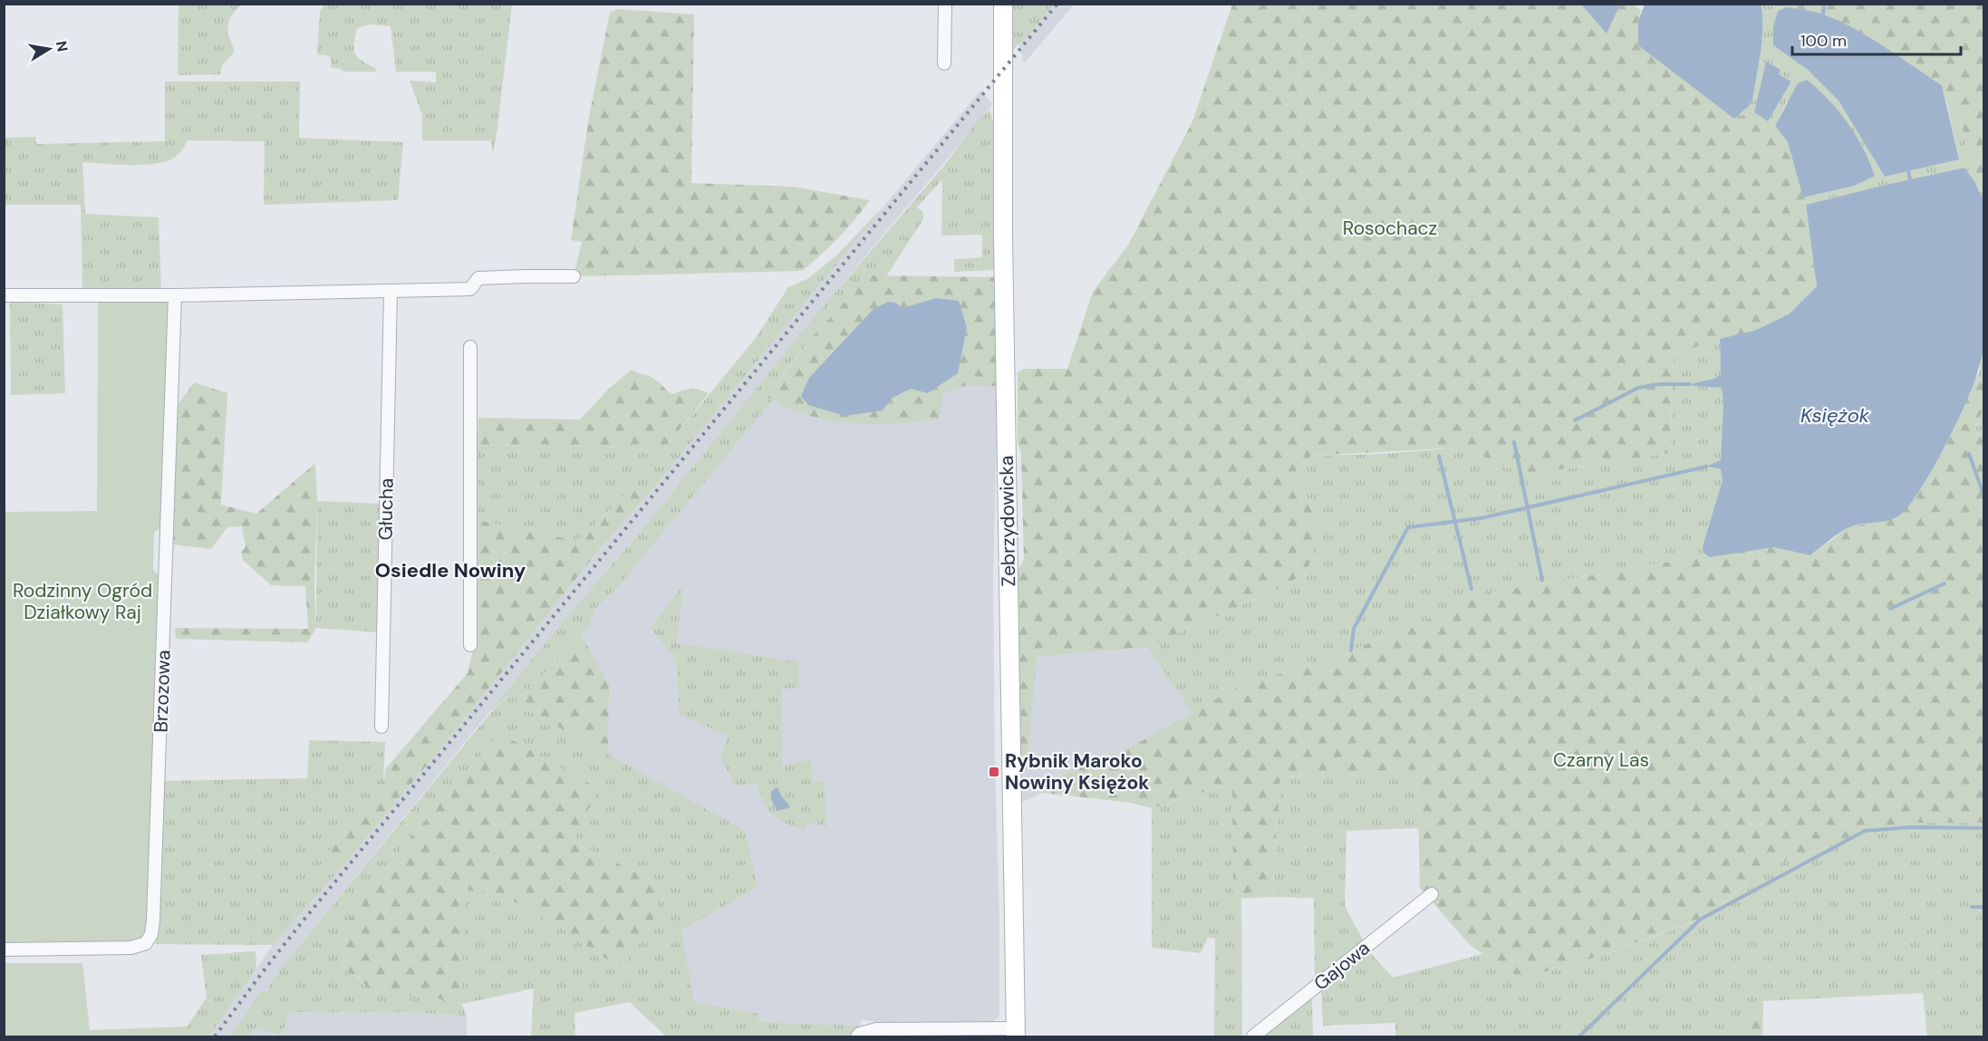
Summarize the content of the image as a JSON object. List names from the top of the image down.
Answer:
{
  "streets": {
    "street": [
      "Głucha",
      "Zebrzydowicka",
      "Brzozowa",
      "Gajowa"
    ]
  },
  "districts": ["Osiedle Nowiny"],
  "water": ["Księżok"],
  "parks": ["Rosochacz", "Rodzinny Ogród Działkowy Raj", "Czarny Las"],
  "places": {
    "transit": ["Rybnik Maroko Nowiny Księżok"]
  },
  "scale_bar": "100 m",
  "north": "right"
}
